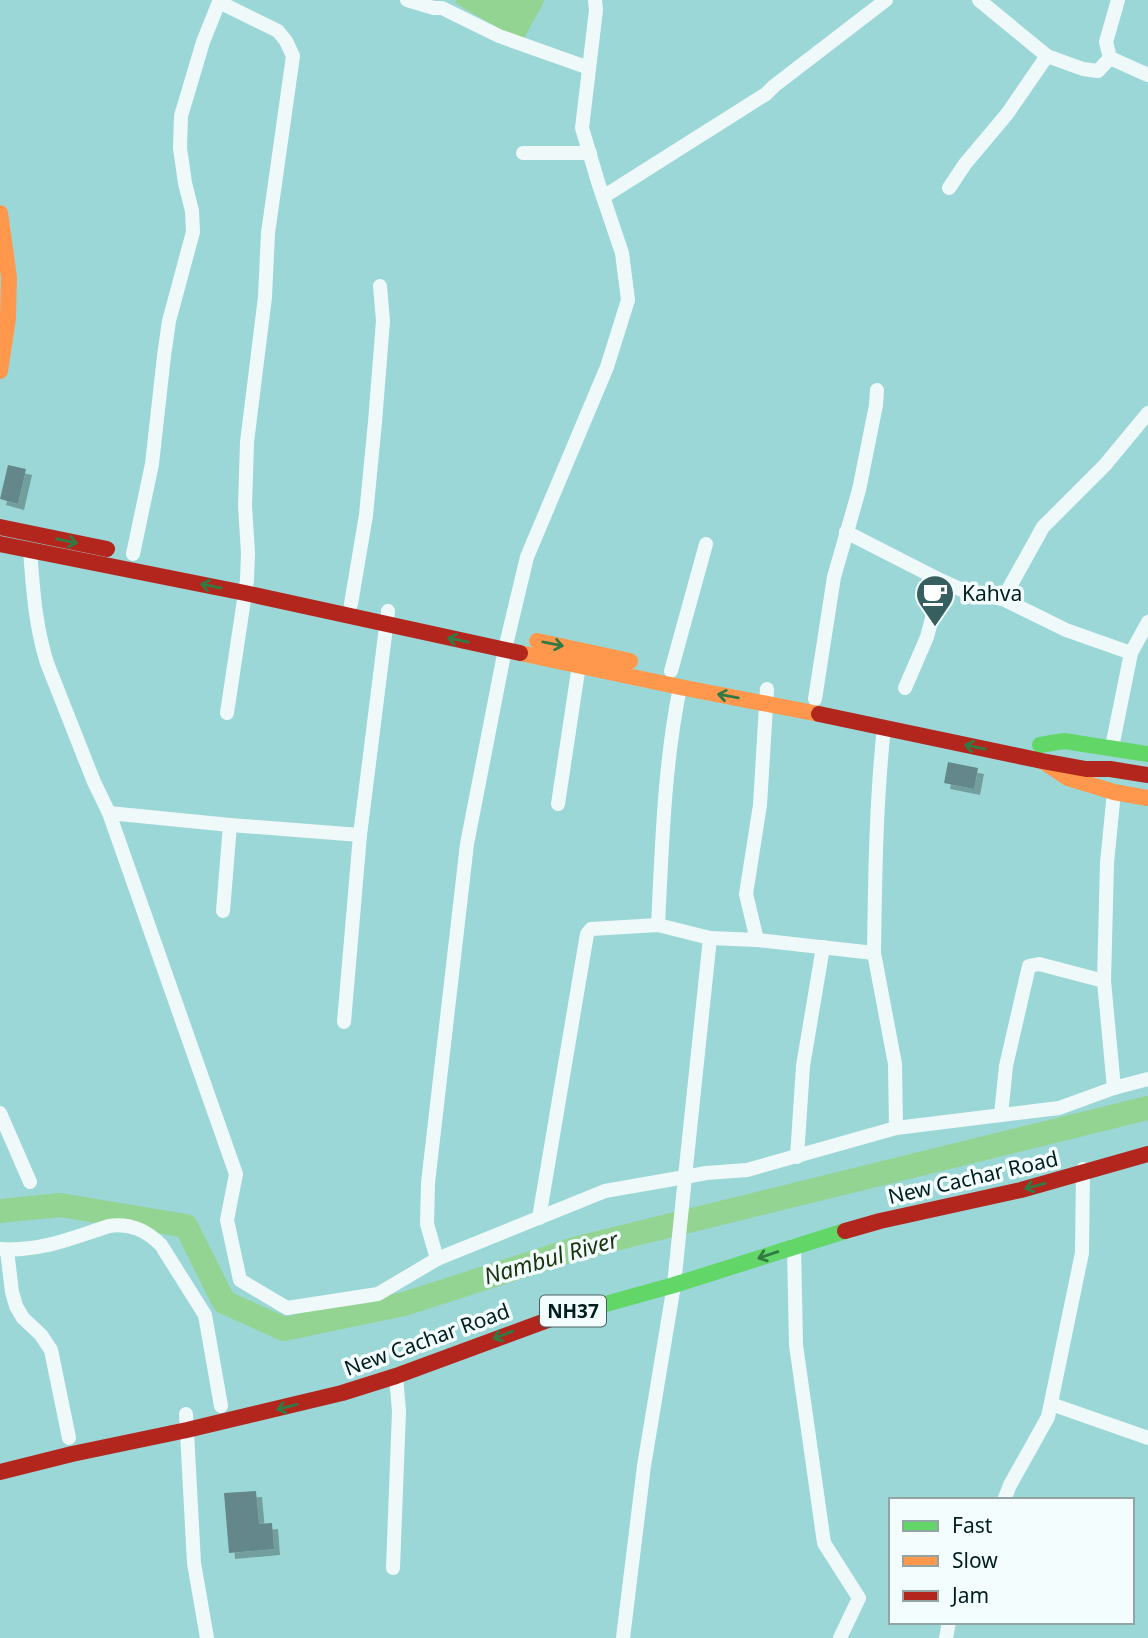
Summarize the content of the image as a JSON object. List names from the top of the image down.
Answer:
{
  "streets": {
    "main road": ["New Cachar Road", "NH37"]
  },
  "water": ["Nambul River"],
  "places": {
    "cafe": ["Kahva"]
  },
  "legend": ["Fast", "Slow", "Jam"]
}
